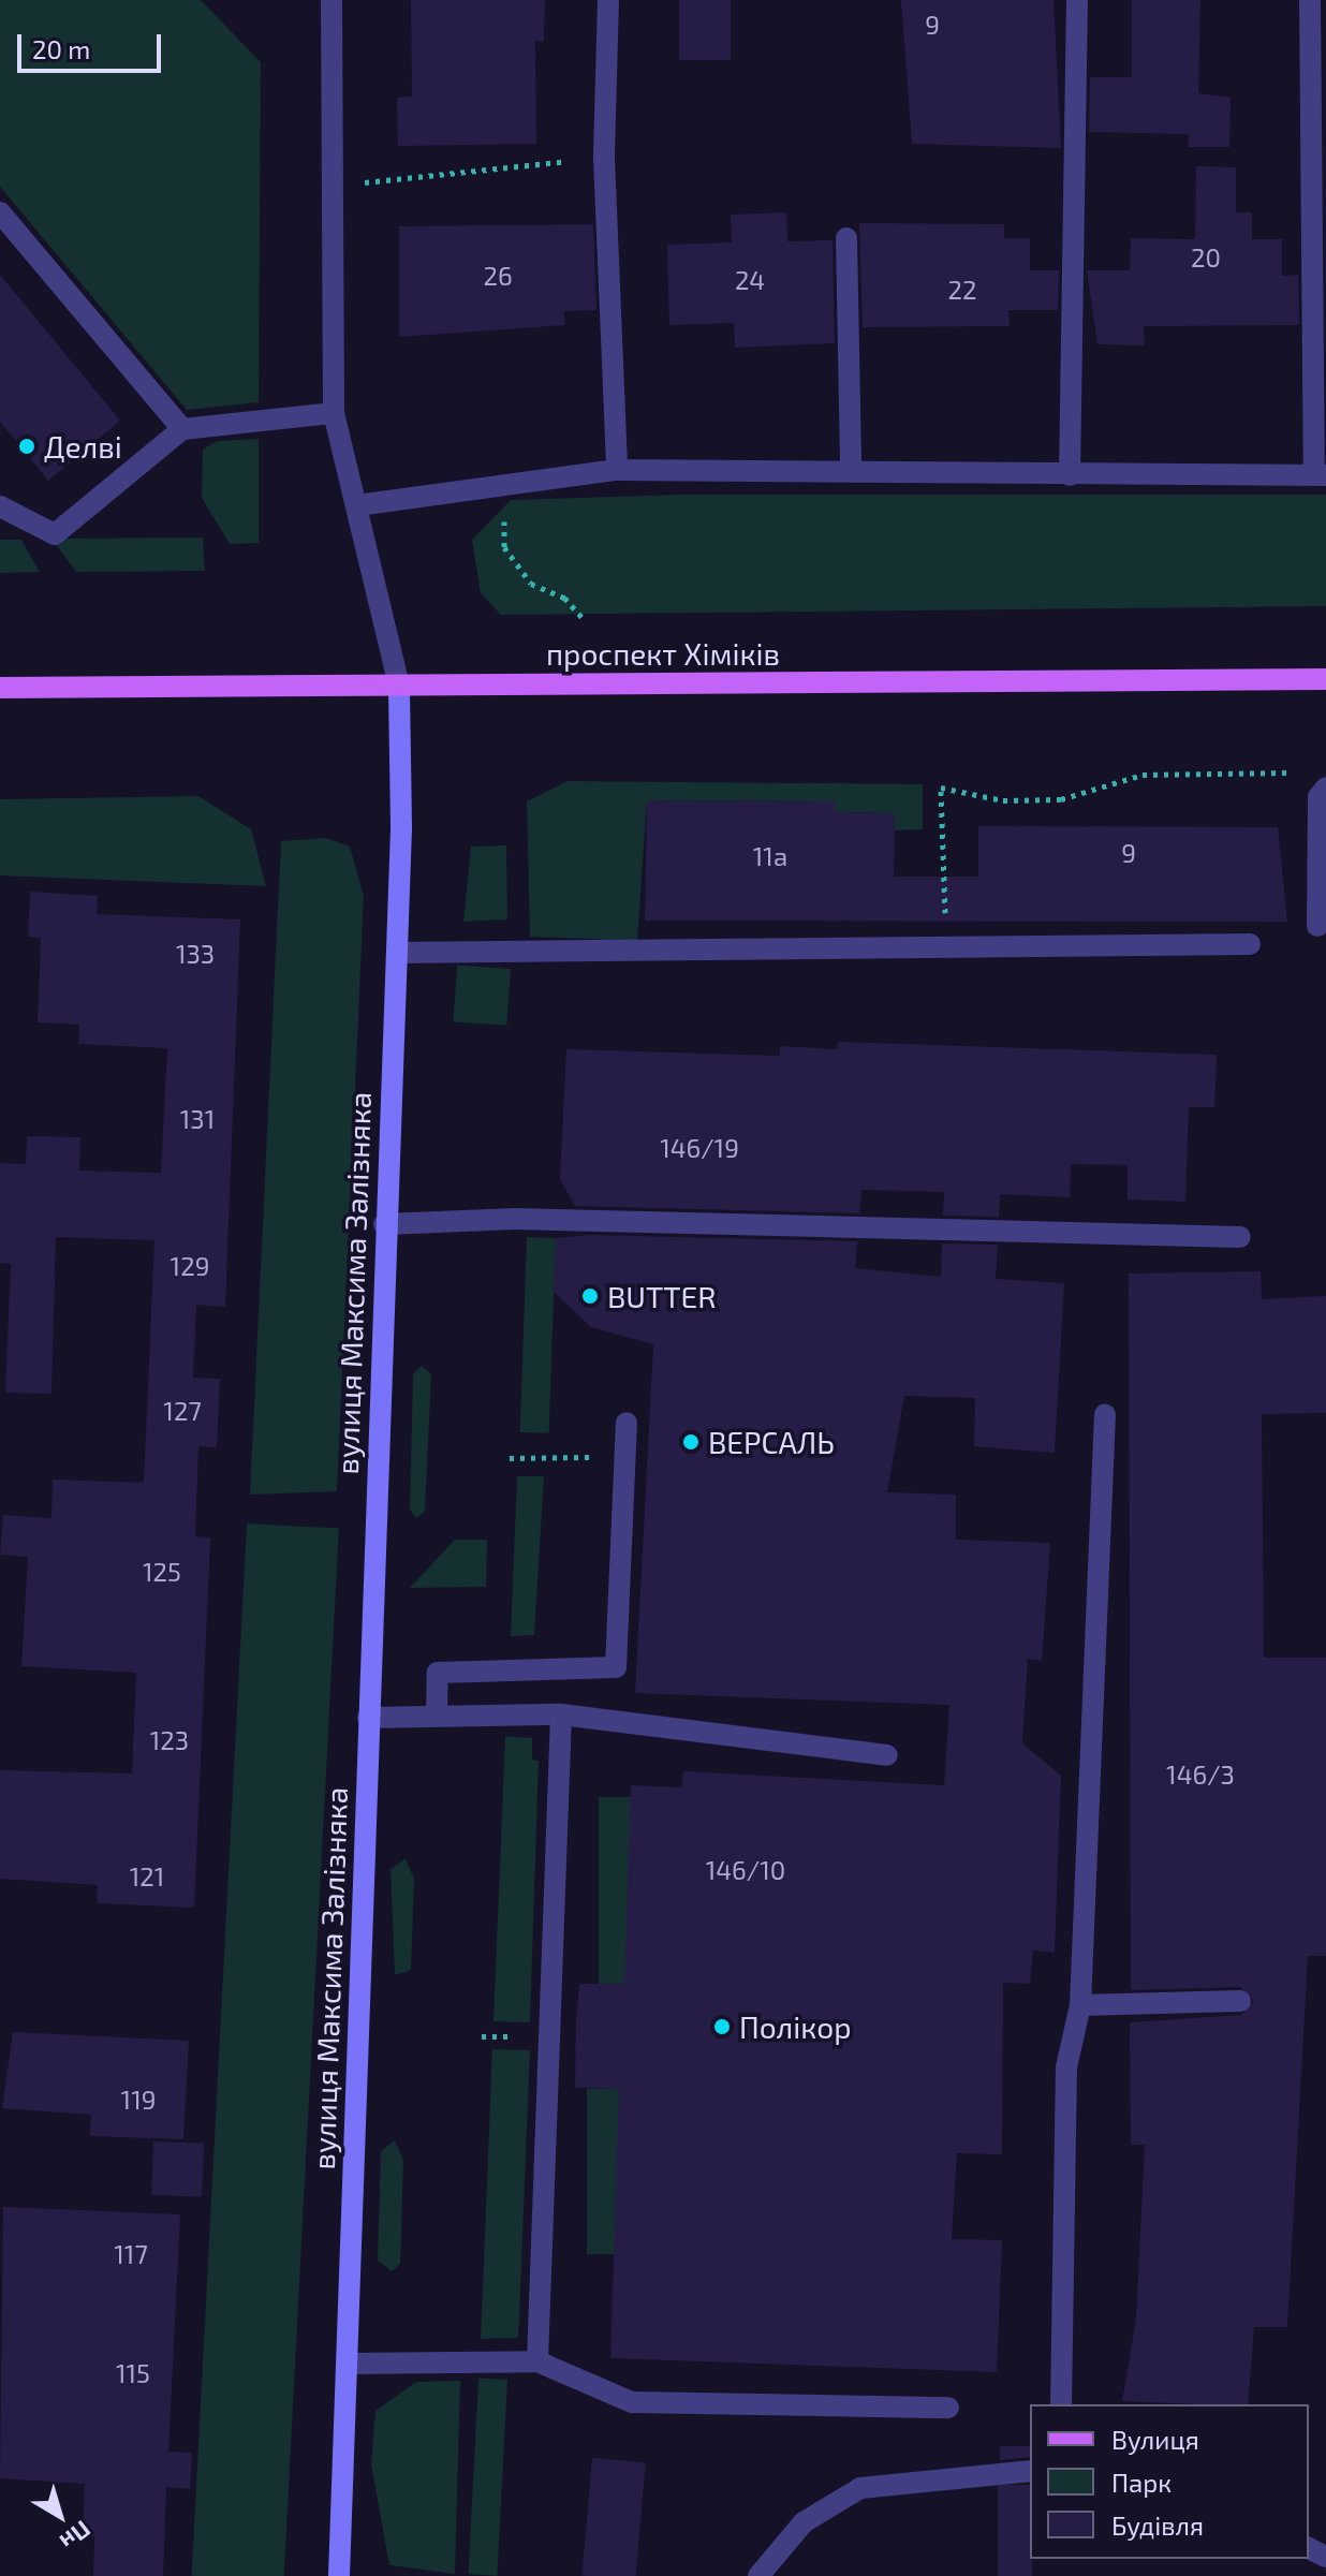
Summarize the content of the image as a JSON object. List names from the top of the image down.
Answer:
{
  "streets": {
    "main road": ["проспект Хіміків", "вулиця Максима Залізняка"]
  },
  "crossings": [
    ["проспект Хіміків", "вулиця Максима Залізняка"]
  ],
  "places": [
    "Делві",
    "BUTTER",
    "ВЕРСАЛЬ",
    "Полікор"
  ],
  "house_numbers": [
    "9",
    "20",
    "26",
    "24",
    "22",
    "9",
    "11а",
    "133",
    "131",
    "146/19",
    "129",
    "127",
    "125",
    "123",
    "146/3",
    "146/10",
    "121",
    "119",
    "117",
    "115"
  ],
  "legend": ["Вулиця", "Парк", "Будівля"],
  "scale_bar": "20 m",
  "north": "bottom right"
}
